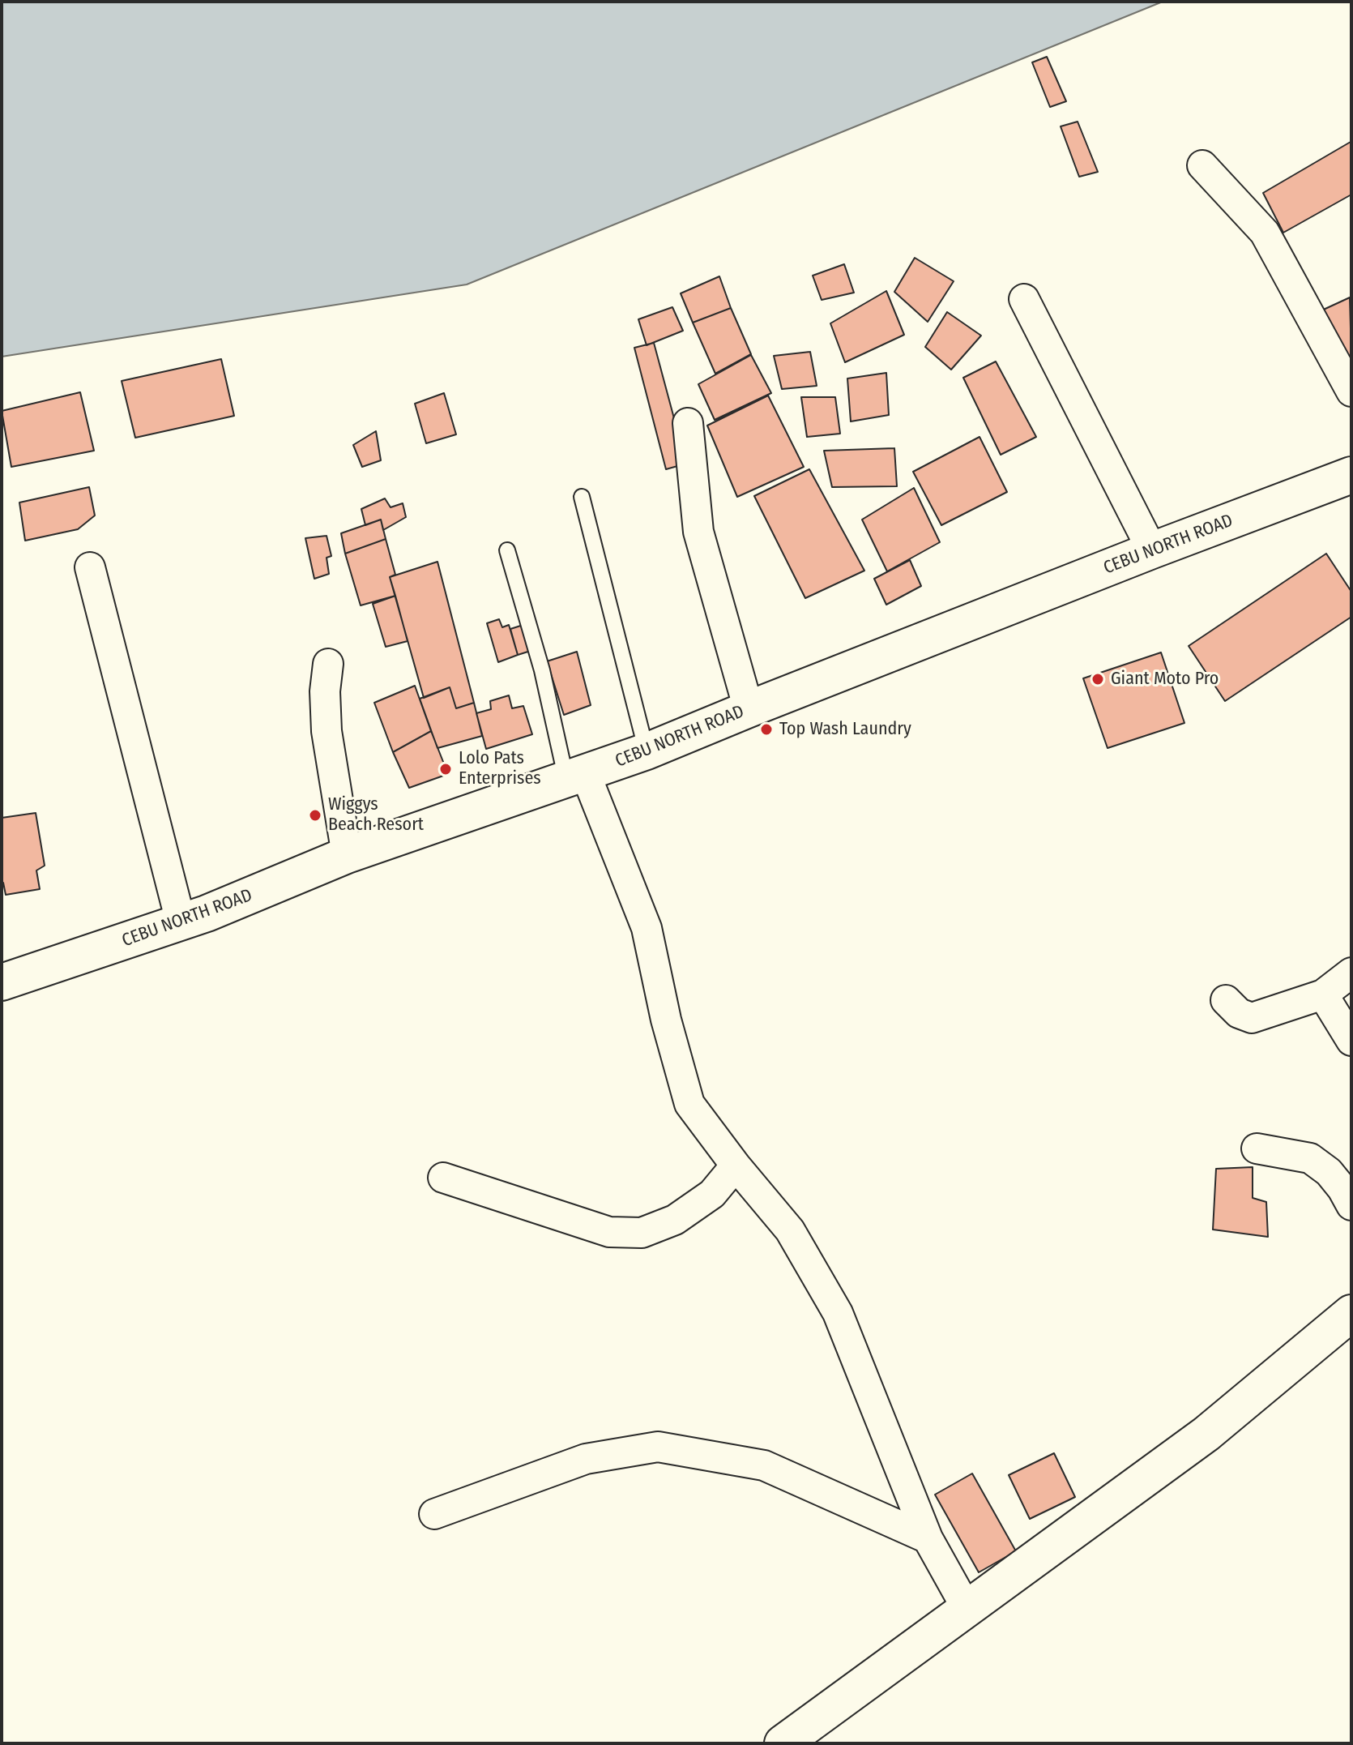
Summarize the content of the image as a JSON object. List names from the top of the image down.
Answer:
{
  "streets": {
    "main road": ["CEBU NORTH ROAD"]
  },
  "places": [
    "Giant Moto Pro",
    "Top Wash Laundry",
    "Lolo Pats Enterprises",
    "Wiggys Beach Resort"
  ]
}
